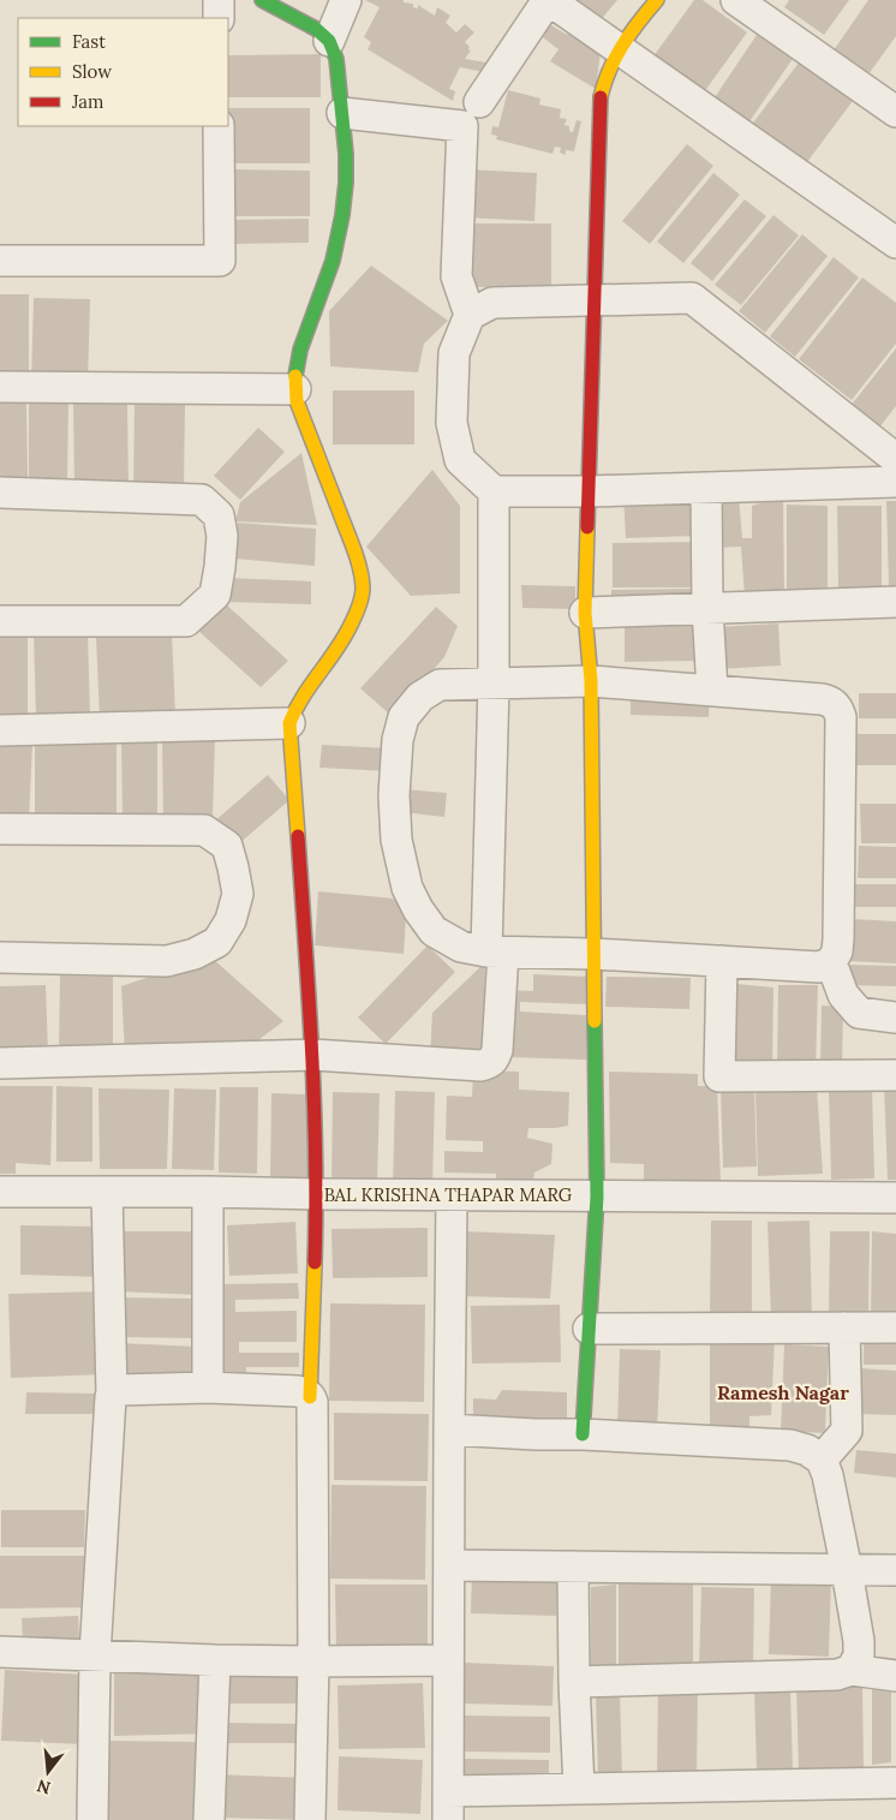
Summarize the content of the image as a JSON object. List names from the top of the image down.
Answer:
{
  "streets": {
    "street": ["BAL KRISHNA THAPAR MARG"]
  },
  "districts": ["Ramesh Nagar"],
  "legend": ["Fast", "Slow", "Jam"],
  "north": "bottom"
}
